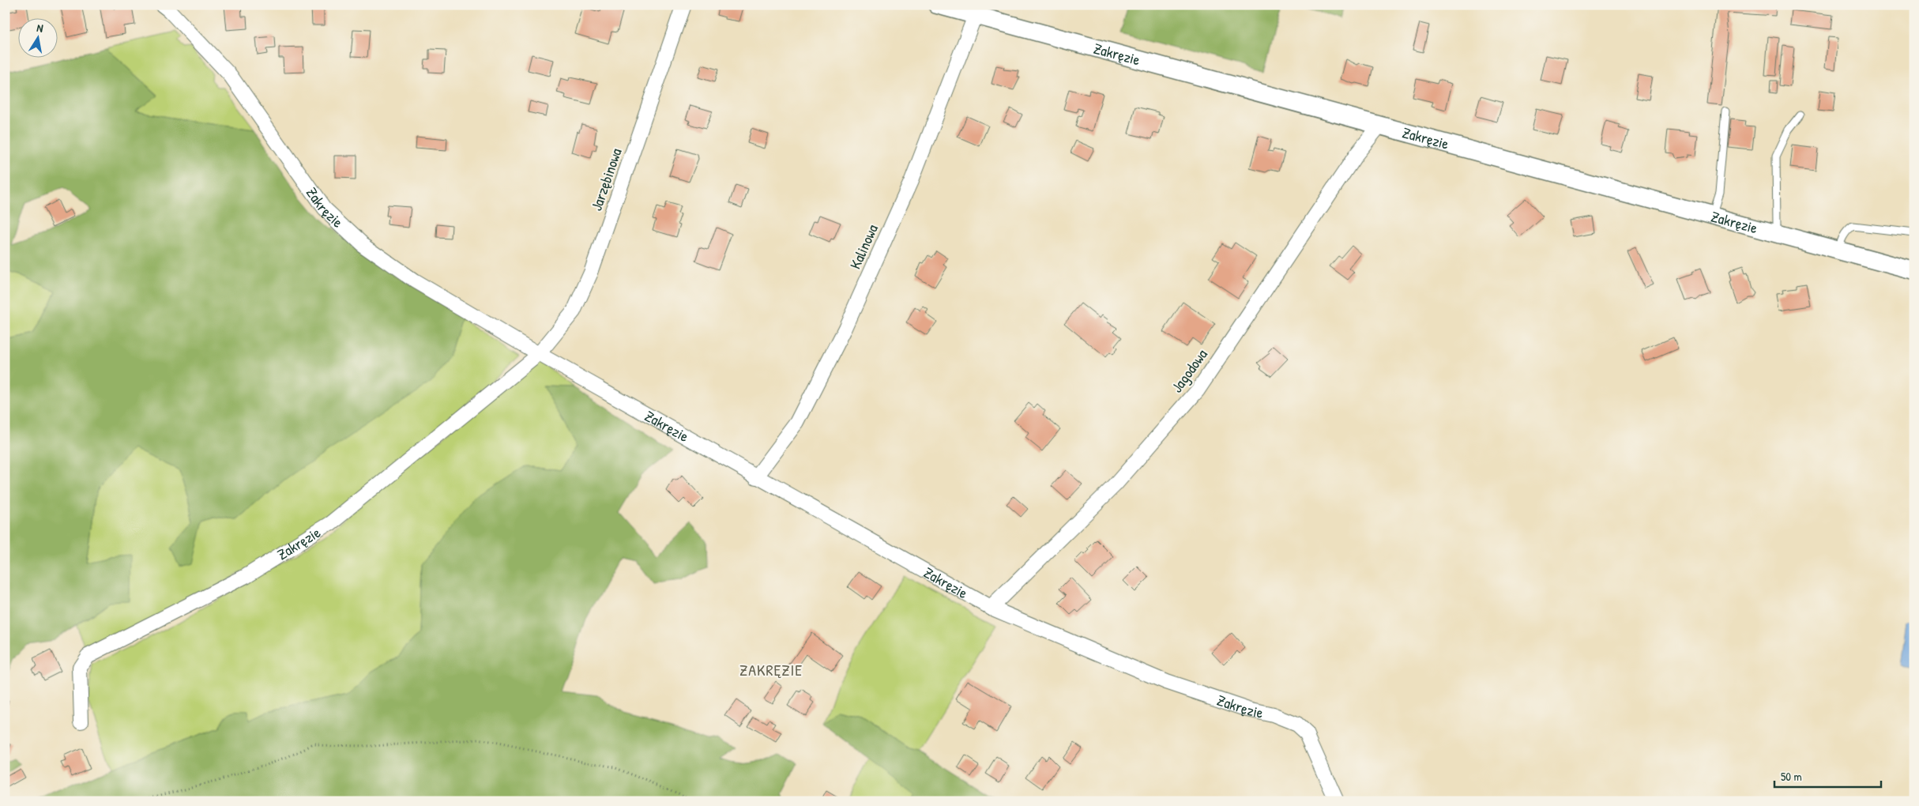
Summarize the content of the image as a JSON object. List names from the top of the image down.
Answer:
{
  "streets": {
    "street": [
      "Zakręzie",
      "Jarzębinowa",
      "Kalinowa",
      "Jagodowa"
    ]
  },
  "crossings": [
    ["Zakręzie", "Jarzębinowa"],
    ["Zakręzie", "Kalinowa"],
    ["Zakręzie", "Jagodowa"]
  ],
  "districts": ["ZAKRĘZIE"],
  "scale_bar": "50 m",
  "north": "top"
}
